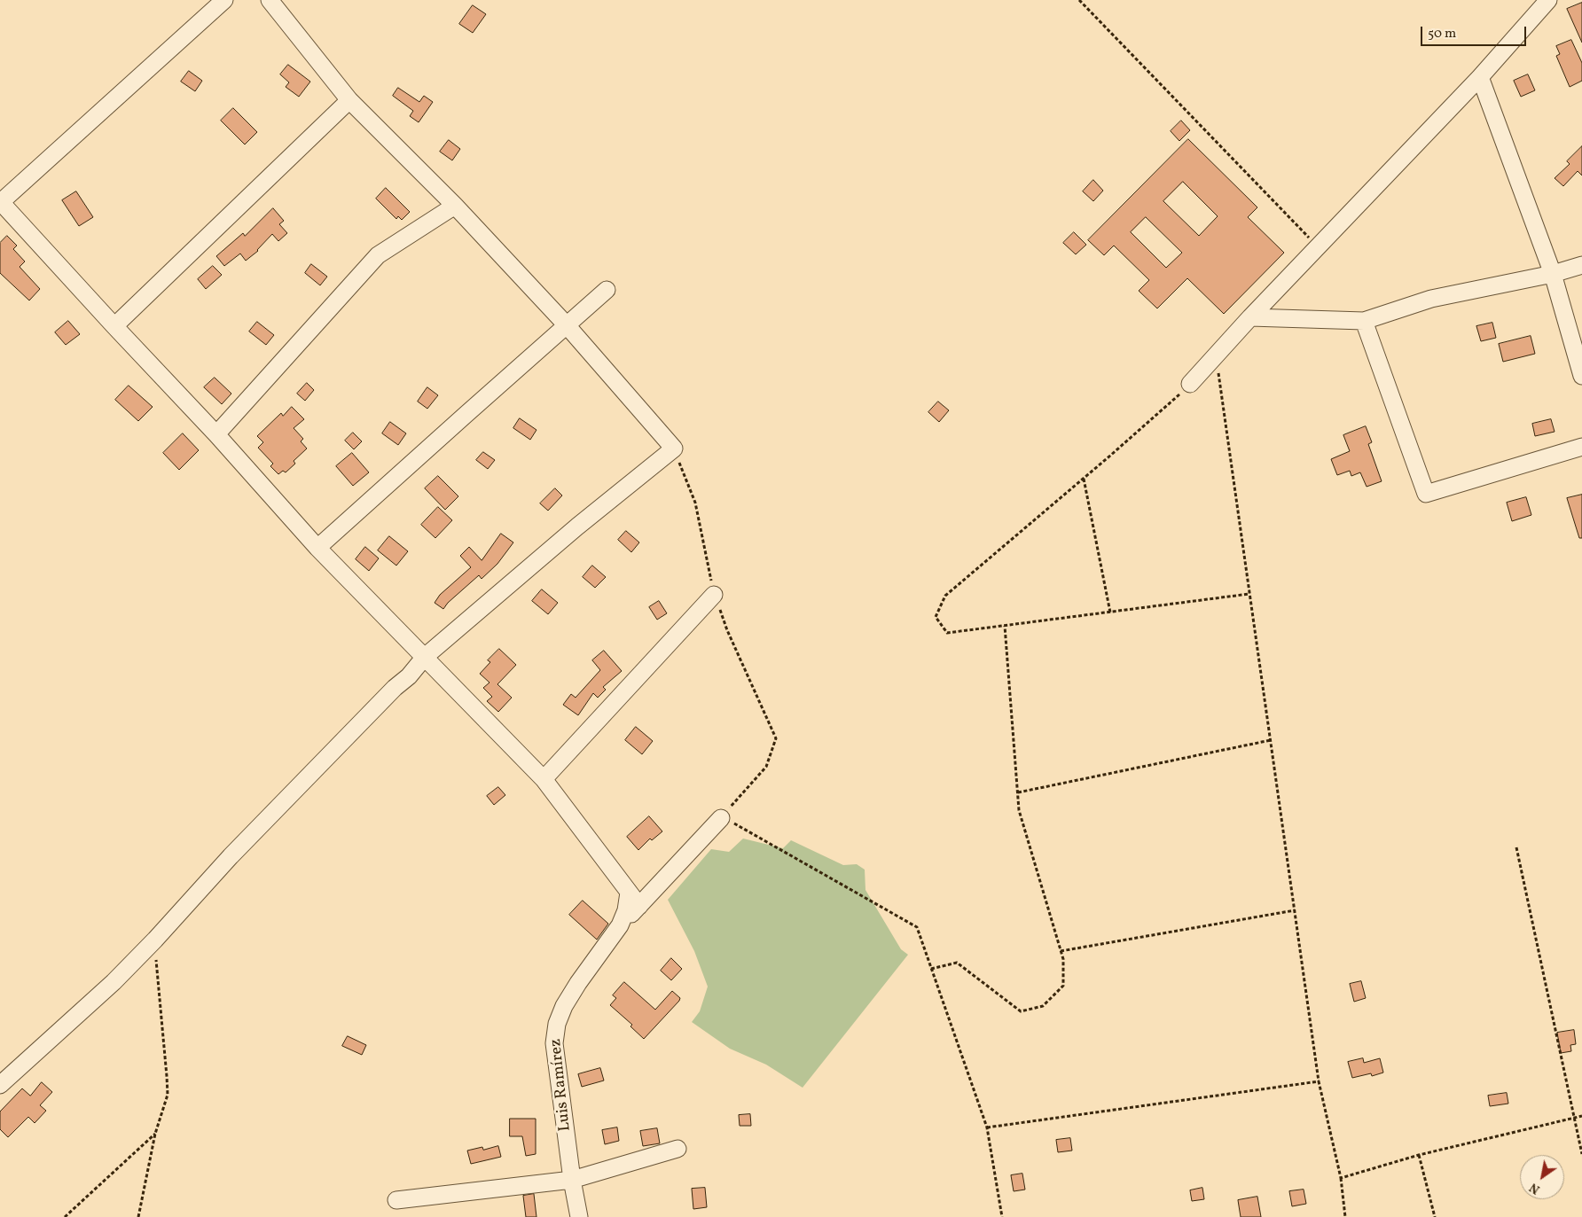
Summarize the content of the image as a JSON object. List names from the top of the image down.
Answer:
{
  "streets": {
    "street": ["Luis Ramírez"]
  },
  "scale_bar": "50 m",
  "north": "bottom left"
}
